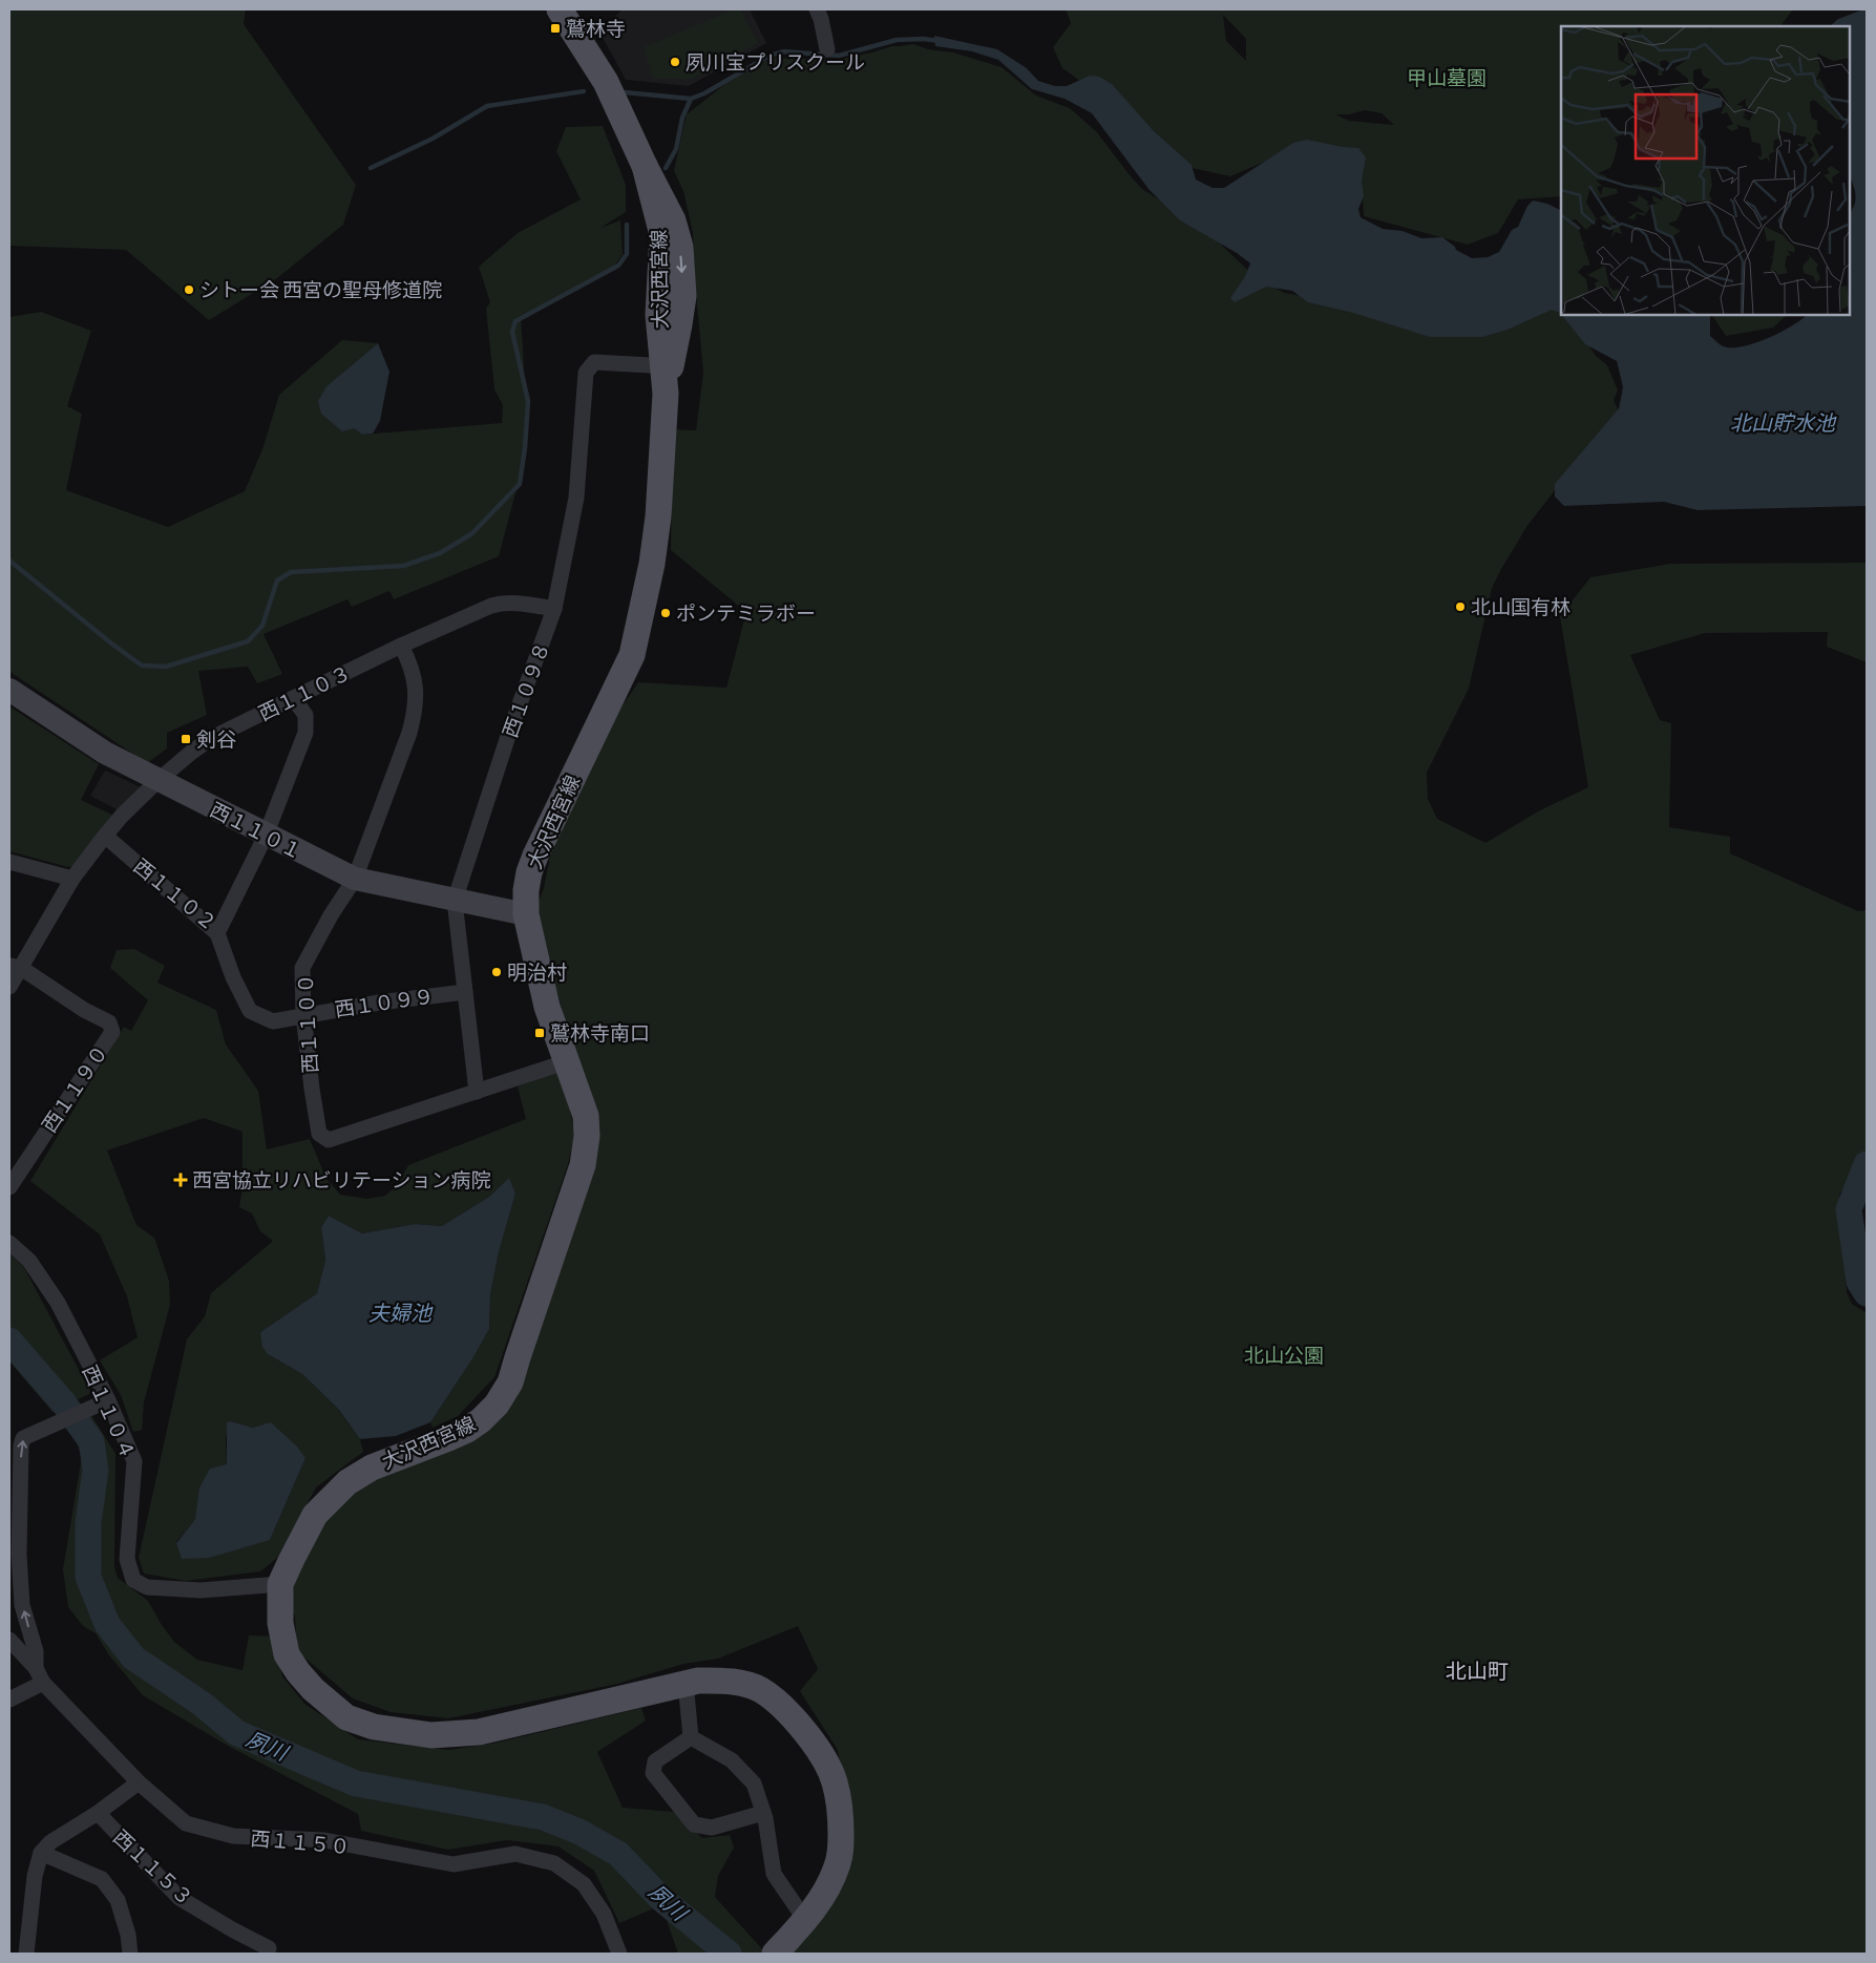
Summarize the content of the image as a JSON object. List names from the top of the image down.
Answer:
{
  "streets": {
    "main road": ["大沢西宮線"],
    "street": [
      "西１０９８",
      "西１１０３",
      "西１１０１",
      "西１１０２",
      "西１０９９",
      "西１１００",
      "西１１９０",
      "西１１０４",
      "西１１５０",
      "西１１５３"
    ]
  },
  "crossings": [
    ["大沢西宮線", "西１０９８"],
    ["大沢西宮線", "西１１０１"],
    ["大沢西宮線", "西１１００"],
    ["大沢西宮線", "西１１０４"],
    ["西１０９８", "西１１０３"],
    ["西１０９８", "西１１０１"],
    ["西１０９８", "西１０９９"],
    ["西１０９８", "西１１００"],
    ["西１１０３", "西１１０１"],
    ["西１１０３", "西１１０２"],
    ["西１１０３", "西１１００"],
    ["西１１０３", "西１１９０"],
    ["西１１０１", "西１１０２"],
    ["西１１０１", "西１１００"],
    ["西１１０２", "西１０９９"],
    ["西１０９９", "西１１００"]
  ],
  "districts": ["北山町"],
  "water": ["北山貯水池", "夫婦池", "夙川"],
  "parks": ["甲山墓園", "北山公園"],
  "places": {
    "transit": ["鷲林寺", "剣谷", "鷲林寺南口"],
    "other": [
      "夙川宝プリスクール",
      "シトー会 西宮の聖母修道院",
      "北山国有林",
      "ポンテミラボー",
      "明治村"
    ],
    "health": ["西宮協立リハビリテーション病院"]
  }
}
